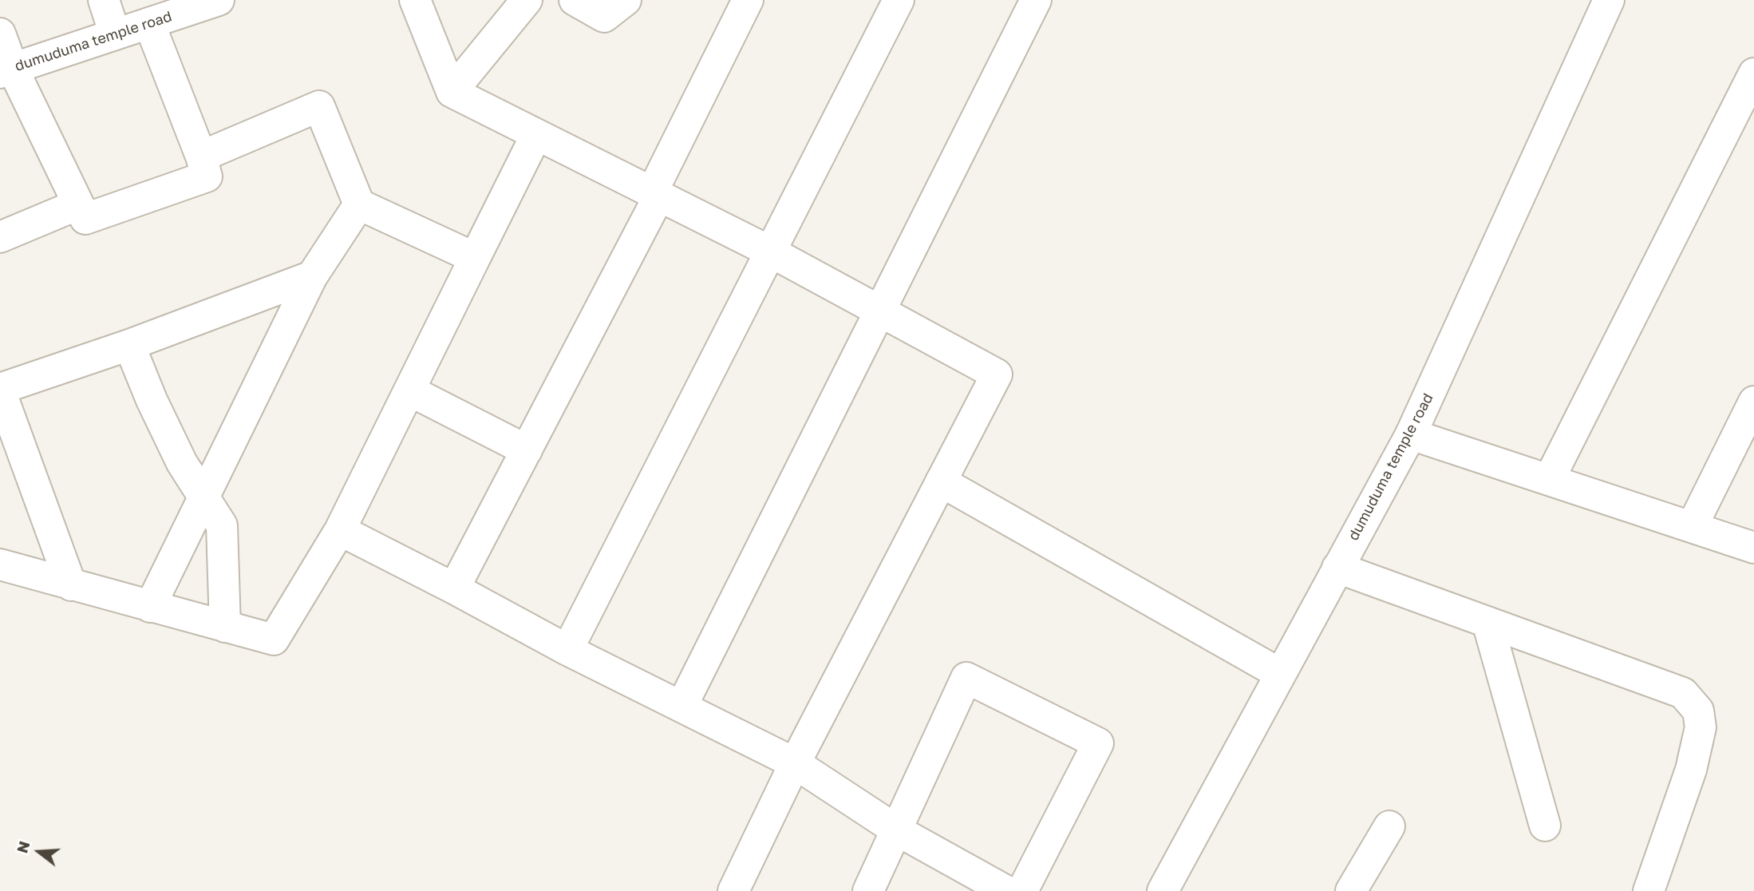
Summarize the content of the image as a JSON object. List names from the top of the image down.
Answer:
{
  "streets": {
    "street": ["dumuduma temple road"]
  },
  "north": "left"
}
